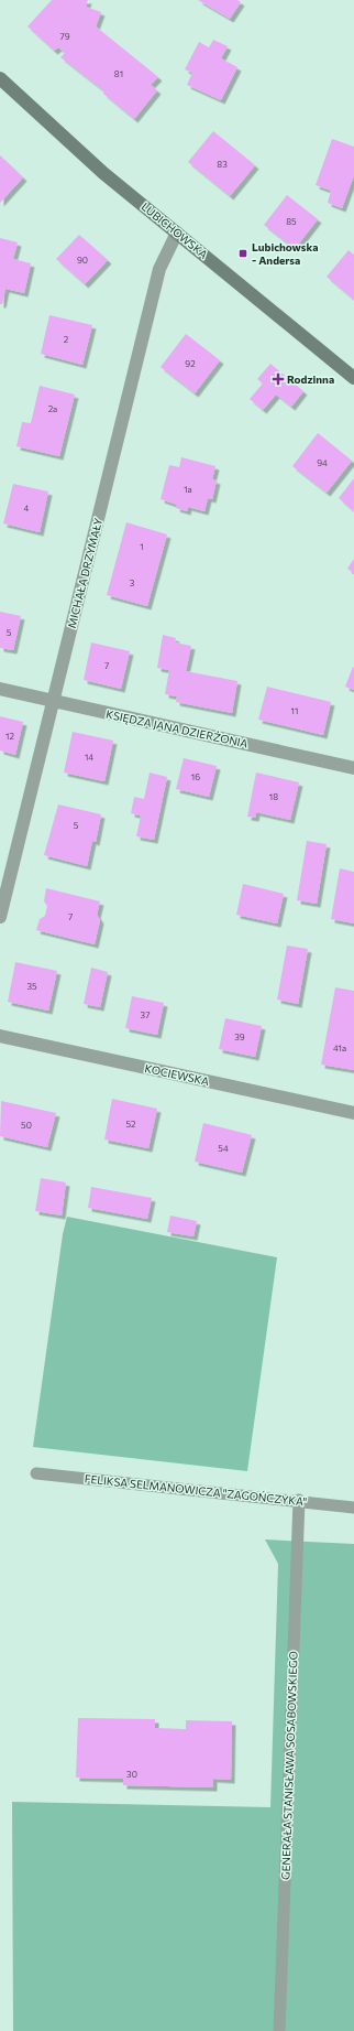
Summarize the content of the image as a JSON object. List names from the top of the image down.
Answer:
{
  "streets": {
    "street": [
      "LUBICHOWSKA",
      "MICHAŁA DRZYMAŁY",
      "KSIĘDZA JANA DZIERŻONIA",
      "KOCIEWSKA"
    ],
    "lane": ["FELIKSA SELMANOWICZA \"ZAGOŃCZYKA\"", "GENERAŁA STANISŁAWA SOSABOWSKIEGO"]
  },
  "crossings": [
    ["LUBICHOWSKA", "MICHAŁA DRZYMAŁY"],
    ["MICHAŁA DRZYMAŁY", "KSIĘDZA JANA DZIERŻONIA"],
    ["FELIKSA SELMANOWICZA \"ZAGOŃCZYKA\"", "GENERAŁA STANISŁAWA SOSABOWSKIEGO"]
  ],
  "places": {
    "transit": ["Lubichowska - Andersa"],
    "health": ["Rodzinna"]
  },
  "house_numbers": [
    "79",
    "81",
    "83",
    "85",
    "90",
    "2",
    "92",
    "2a",
    "94",
    "1a",
    "4",
    "1",
    "3",
    "5",
    "7",
    "11",
    "12",
    "14",
    "16",
    "18",
    "5",
    "7",
    "35",
    "37",
    "39",
    "41a",
    "52",
    "50",
    "54",
    "30"
  ]
}
